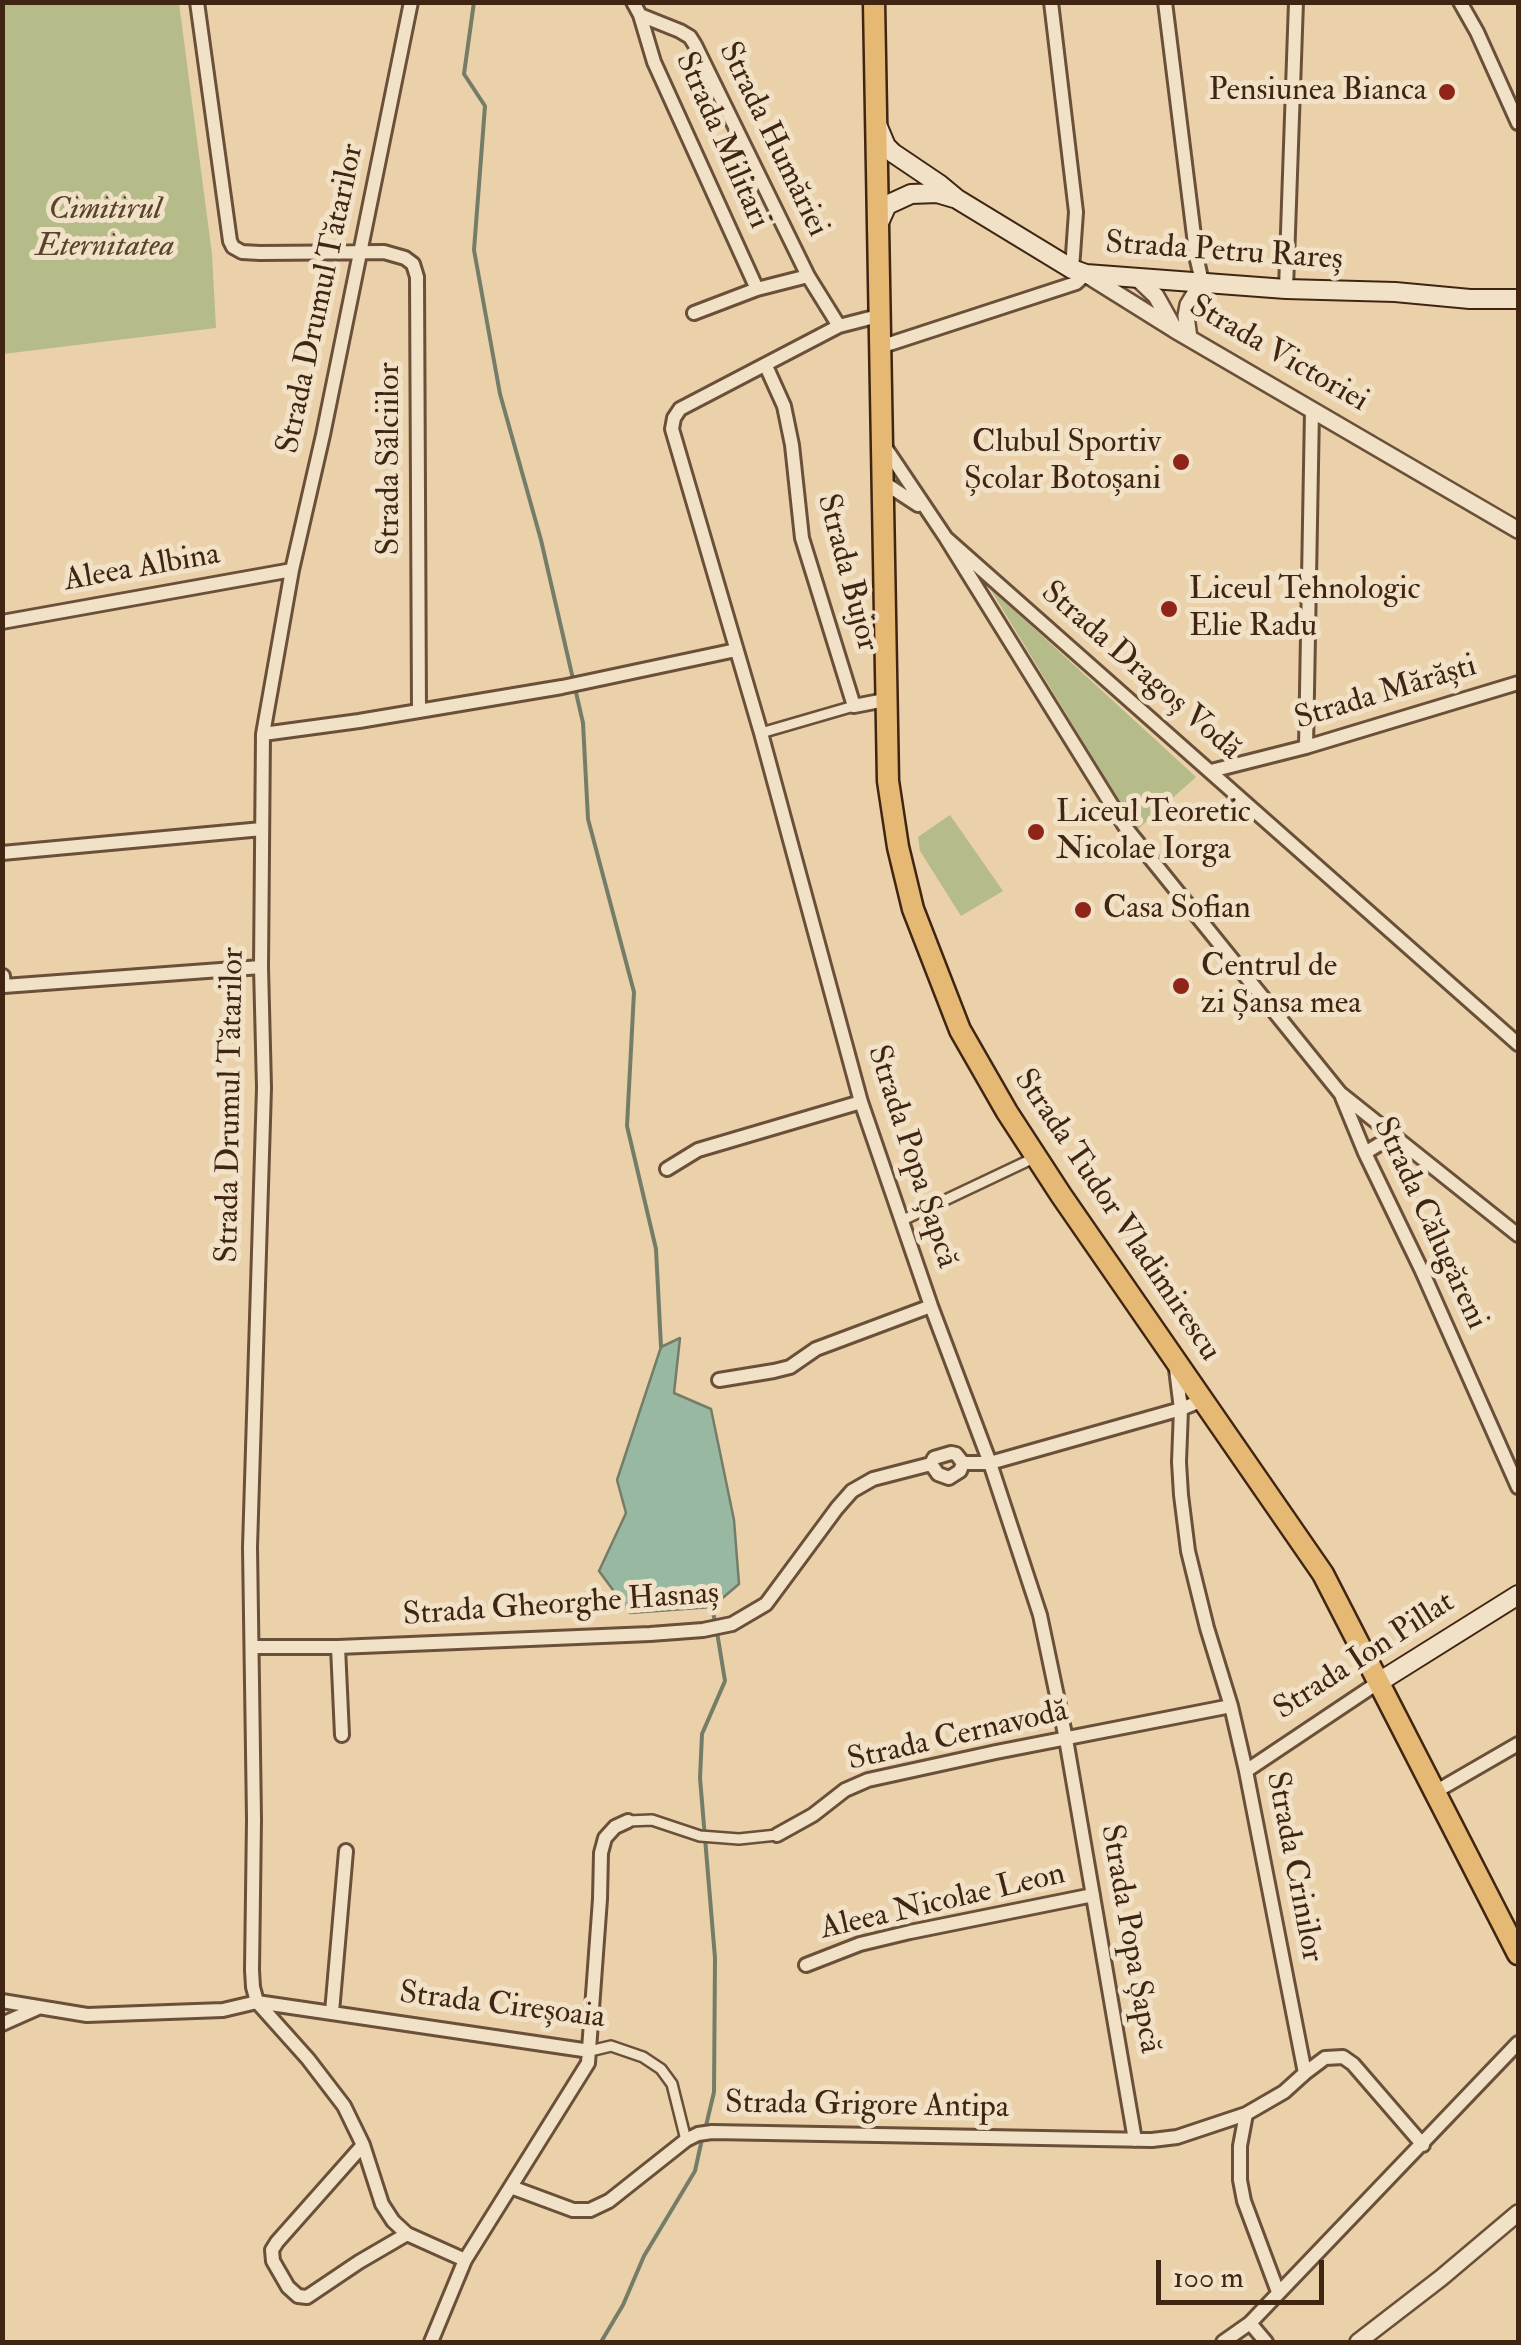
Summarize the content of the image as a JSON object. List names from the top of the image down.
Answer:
{
  "streets": {
    "main road": [
      "Strada Petru Rareș",
      "Strada Victoriei",
      "Strada Tudor Vladimirescu",
      "Strada Ion Pillat"
    ],
    "street": [
      "Strada Humăriei",
      "Strada Militari",
      "Strada Drumul Tătarilor",
      "Strada Sălciilor",
      "Aleea Albina",
      "Strada Bujor",
      "Strada Dragoș Vodă",
      "Strada Mărăști",
      "Strada Popa Șapcă",
      "Strada Călugăreni",
      "Strada Gheorghe Hasnaș",
      "Strada Cernavodă",
      "Strada Crinilor",
      "Aleea Nicolae Leon",
      "Strada Cireșoaia",
      "Strada Grigore Antipa"
    ]
  },
  "crossings": [
    ["Strada Humăriei", "Strada Militari"],
    ["Strada Humăriei", "Strada Popa Șapcă"],
    ["Strada Petru Rareș", "Strada Victoriei"],
    ["Strada Petru Rareș", "Strada Tudor Vladimirescu"],
    ["Strada Drumul Tătarilor", "Strada Sălciilor"],
    ["Strada Drumul Tătarilor", "Aleea Albina"],
    ["Strada Drumul Tătarilor", "Strada Gheorghe Hasnaș"],
    ["Strada Drumul Tătarilor", "Strada Cireșoaia"],
    ["Strada Victoriei", "Strada Tudor Vladimirescu"],
    ["Strada Bujor", "Strada Popa Șapcă"],
    ["Strada Dragoș Vodă", "Strada Mărăști"],
    ["Strada Dragoș Vodă", "Strada Tudor Vladimirescu"],
    ["Strada Popa Șapcă", "Strada Tudor Vladimirescu"],
    ["Strada Popa Șapcă", "Strada Gheorghe Hasnaș"],
    ["Strada Popa Șapcă", "Strada Cernavodă"],
    ["Strada Popa Șapcă", "Aleea Nicolae Leon"],
    ["Strada Popa Șapcă", "Strada Grigore Antipa"],
    ["Strada Tudor Vladimirescu", "Strada Gheorghe Hasnaș"],
    ["Strada Tudor Vladimirescu", "Strada Ion Pillat"],
    ["Strada Tudor Vladimirescu", "Strada Crinilor"],
    ["Strada Gheorghe Hasnaș", "Strada Crinilor"],
    ["Strada Ion Pillat", "Strada Crinilor"],
    ["Strada Cernavodă", "Strada Crinilor"],
    ["Strada Cernavodă", "Strada Cireșoaia"],
    ["Strada Cernavodă", "Strada Grigore Antipa"],
    ["Strada Cireșoaia", "Strada Grigore Antipa"]
  ],
  "parks": ["Cimitirul Eternitatea"],
  "places": [
    "Pensiunea Bianca",
    "Clubul Sportiv Școlar Botoșani",
    "Liceul Tehnologic Elie Radu",
    "Liceul Teoretic Nicolae Iorga",
    "Casa Sofian",
    "Centrul de zi Șansa mea"
  ],
  "scale_bar": "100 m"
}
